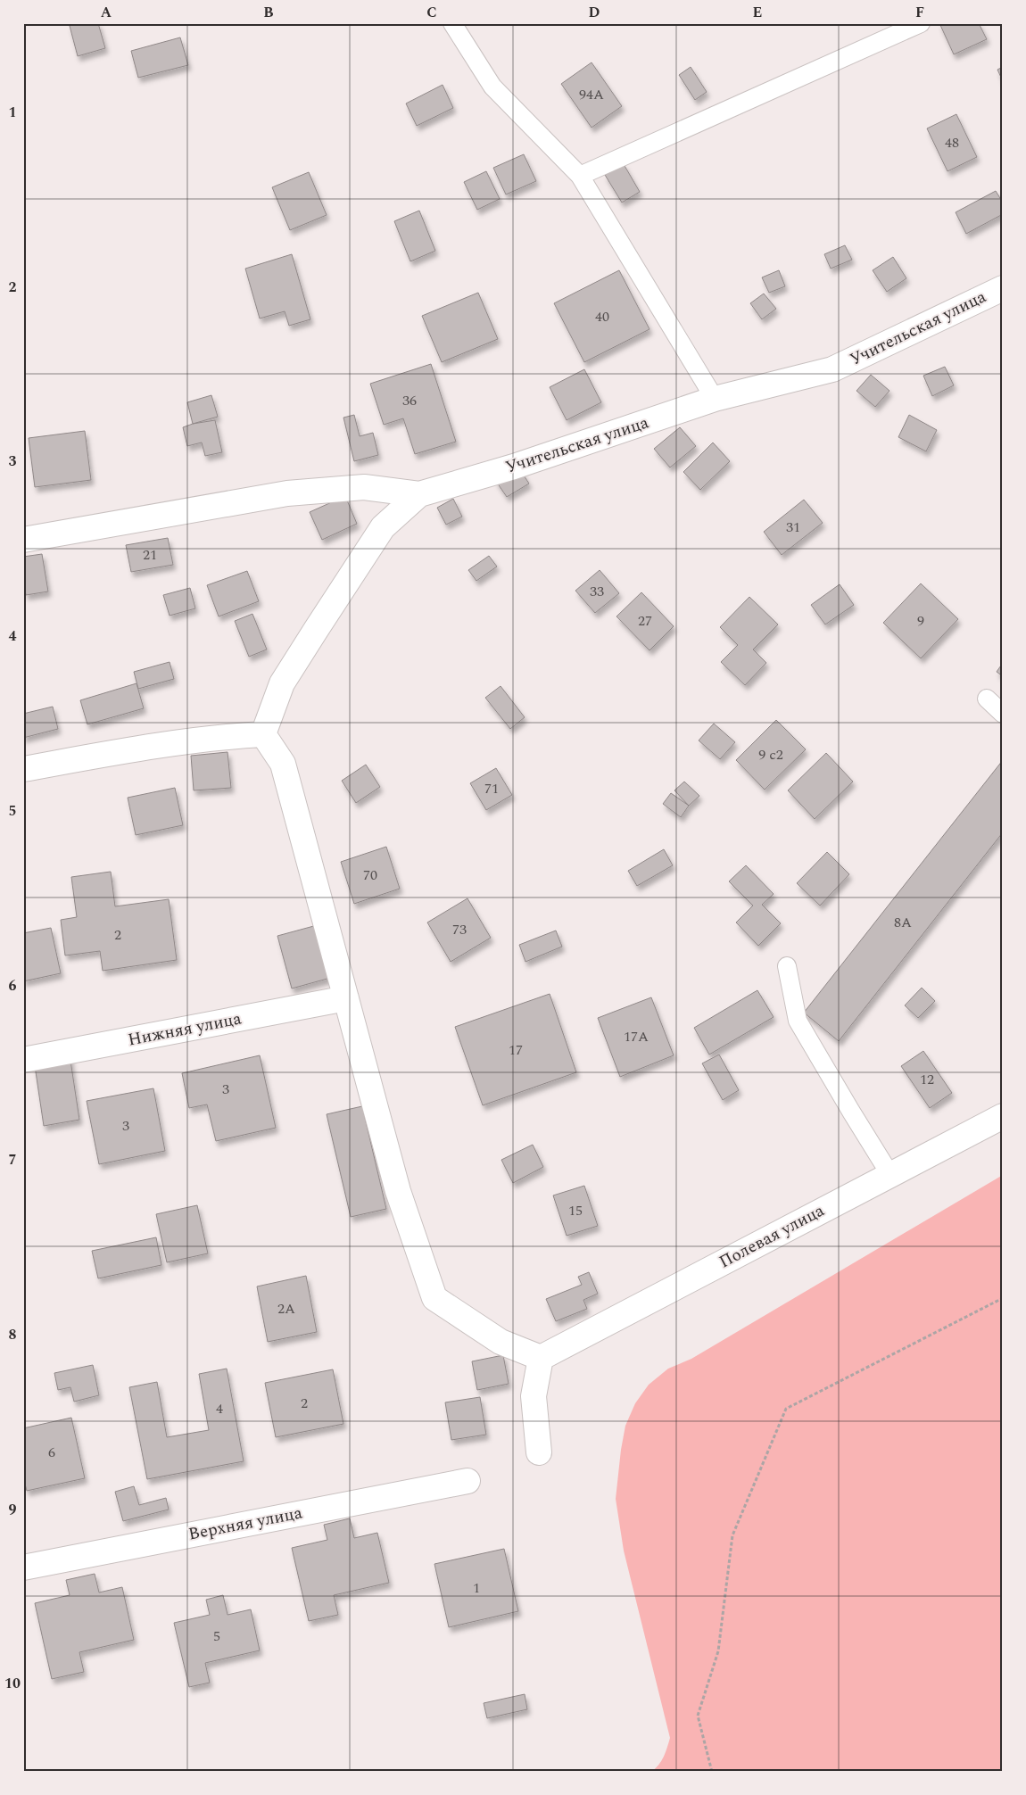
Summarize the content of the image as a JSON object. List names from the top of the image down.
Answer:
{
  "streets": {
    "street": [
      "Учительская улица",
      "Нижняя улица",
      "Полевая улица",
      "Верхняя улица"
    ]
  },
  "house_numbers": [
    "94А",
    "48",
    "40",
    "36",
    "31",
    "21",
    "33",
    "27",
    "9",
    "9 с2",
    "71",
    "70",
    "8А",
    "73",
    "2",
    "17А",
    "17",
    "12",
    "3",
    "3",
    "15",
    "2А",
    "2",
    "4",
    "6",
    "1",
    "5"
  ],
  "grid": {
    "columns": [
      "A",
      "B",
      "C",
      "D",
      "E",
      "F"
    ],
    "rows": [
      "1",
      "2",
      "3",
      "4",
      "5",
      "6",
      "7",
      "8",
      "9",
      "10"
    ]
  }
}
